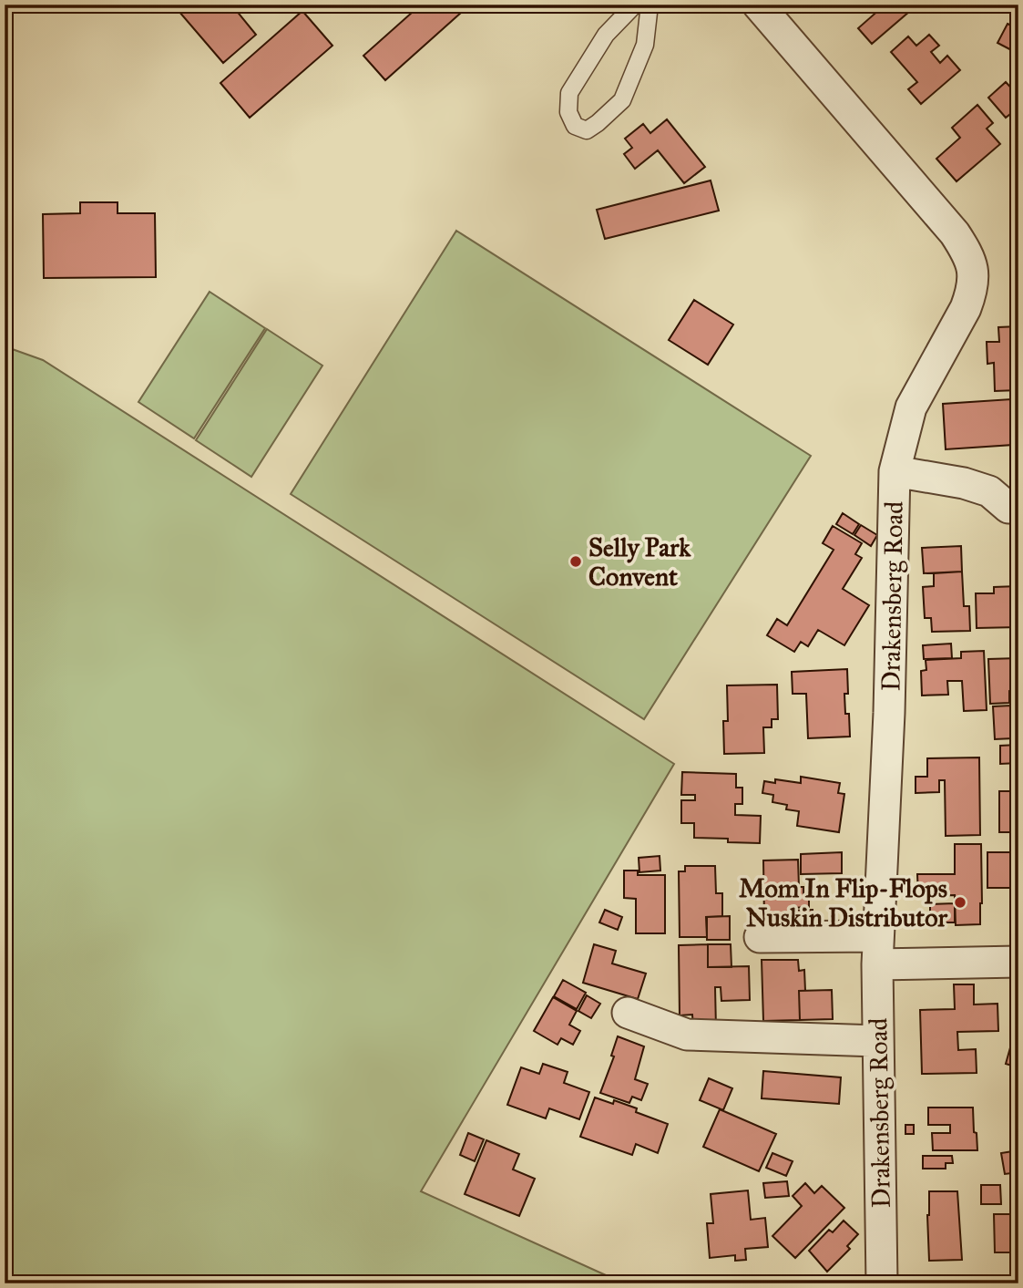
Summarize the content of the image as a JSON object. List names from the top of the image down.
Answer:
{
  "streets": {
    "street": ["Drakensberg Road"]
  },
  "places": ["Selly Park Convent", "Mom In Flip-Flops Nuskin Distributor"]
}
